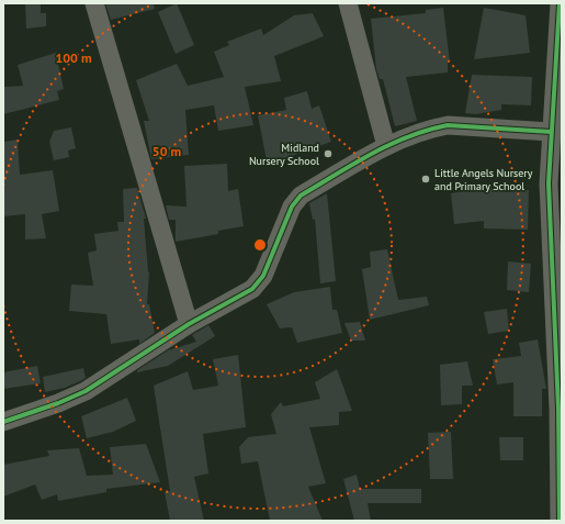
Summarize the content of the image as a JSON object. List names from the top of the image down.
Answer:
{
  "places": ["Midland Nursery School", "Little Angels Nursery and Primary School"],
  "rings": ["100 m", "50 m"]
}
